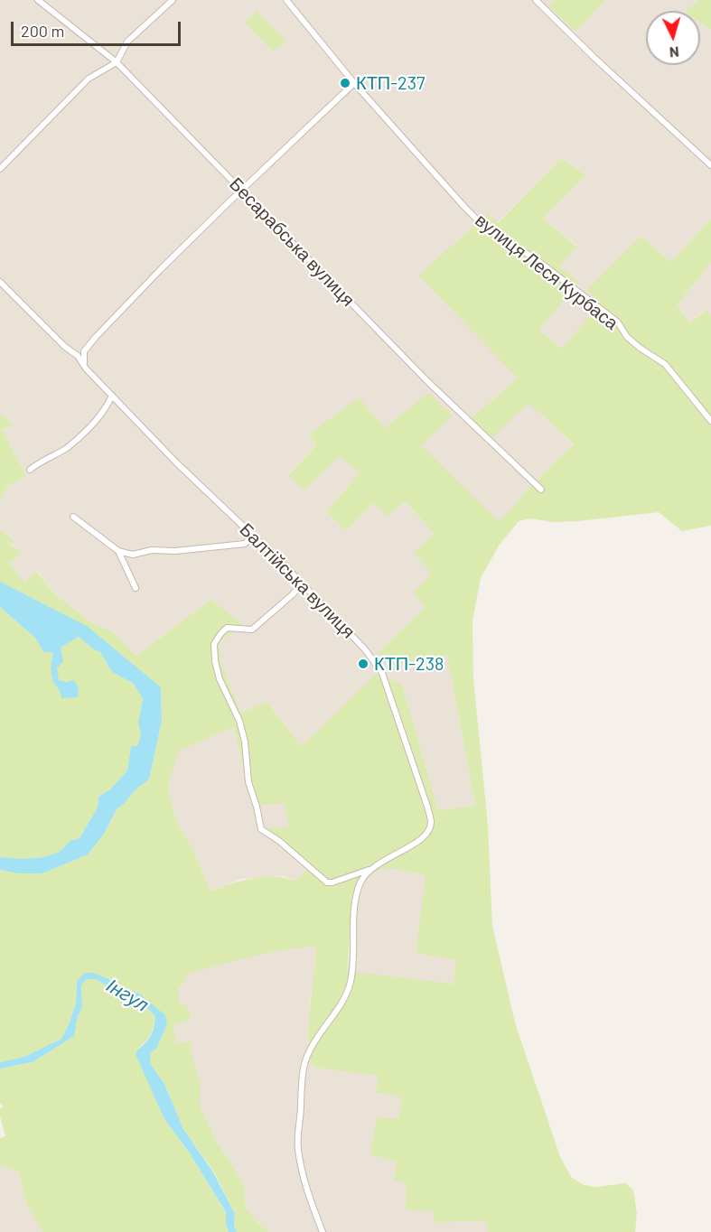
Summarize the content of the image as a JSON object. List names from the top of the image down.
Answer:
{
  "streets": {
    "street": ["Бесарабська вулиця", "вулиця Леся Курбаса", "Балтійська вулиця"]
  },
  "water": ["Інгул"],
  "places": ["КТП-237", "КТП-238"],
  "scale_bar": "200 m",
  "north": "bottom"
}
